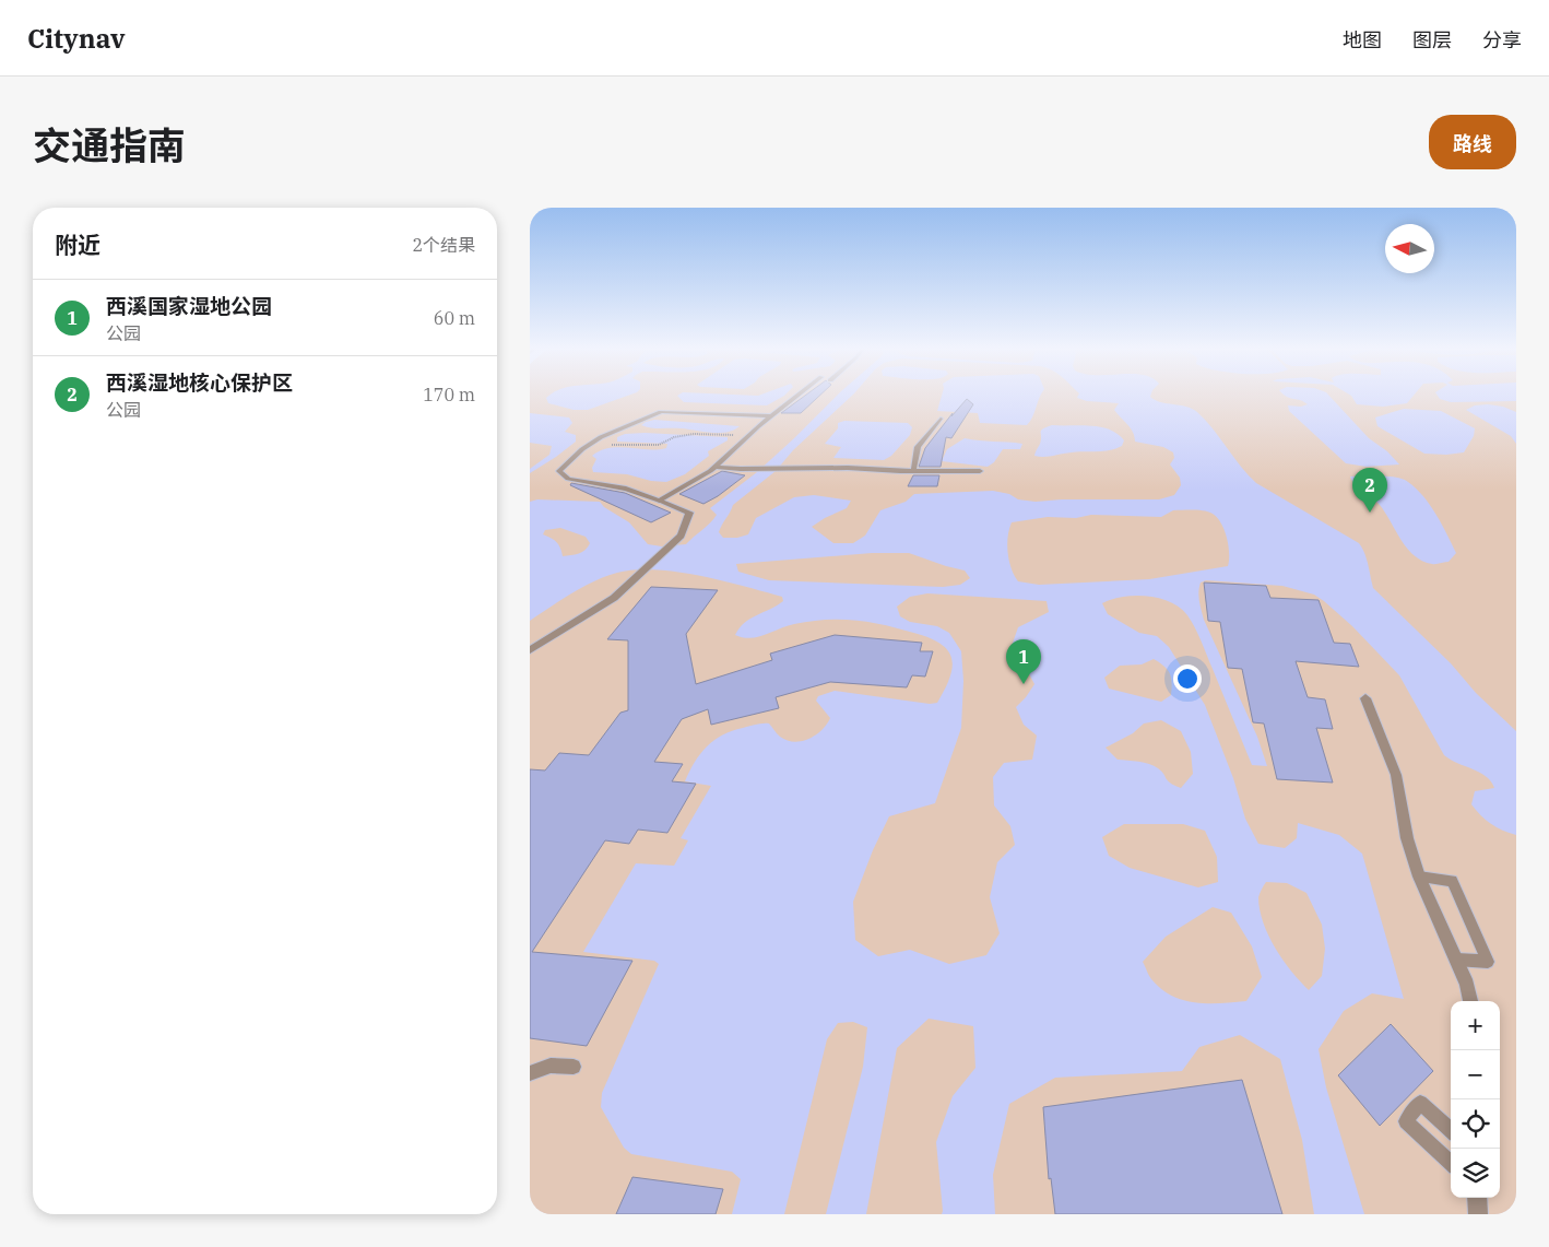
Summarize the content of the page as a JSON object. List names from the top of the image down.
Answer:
{
  "north": "left",
  "page": {
    "header": "Citynav",
    "nav": ["地图", "图层", "分享"],
    "title": "交通指南",
    "buttons": "路线",
    "heading": ["附近", "2个结果"],
    "list": [
      {
        "mark": "1",
        "name": "西溪国家湿地公园",
        "note": "公园",
        "value": "60 m"
      },
      {
        "mark": "2",
        "name": "西溪湿地核心保护区",
        "note": "公园",
        "value": "170 m"
      }
    ],
    "pins": ["2", "1"],
    "map_buttons": ["+", "−"]
  }
}
